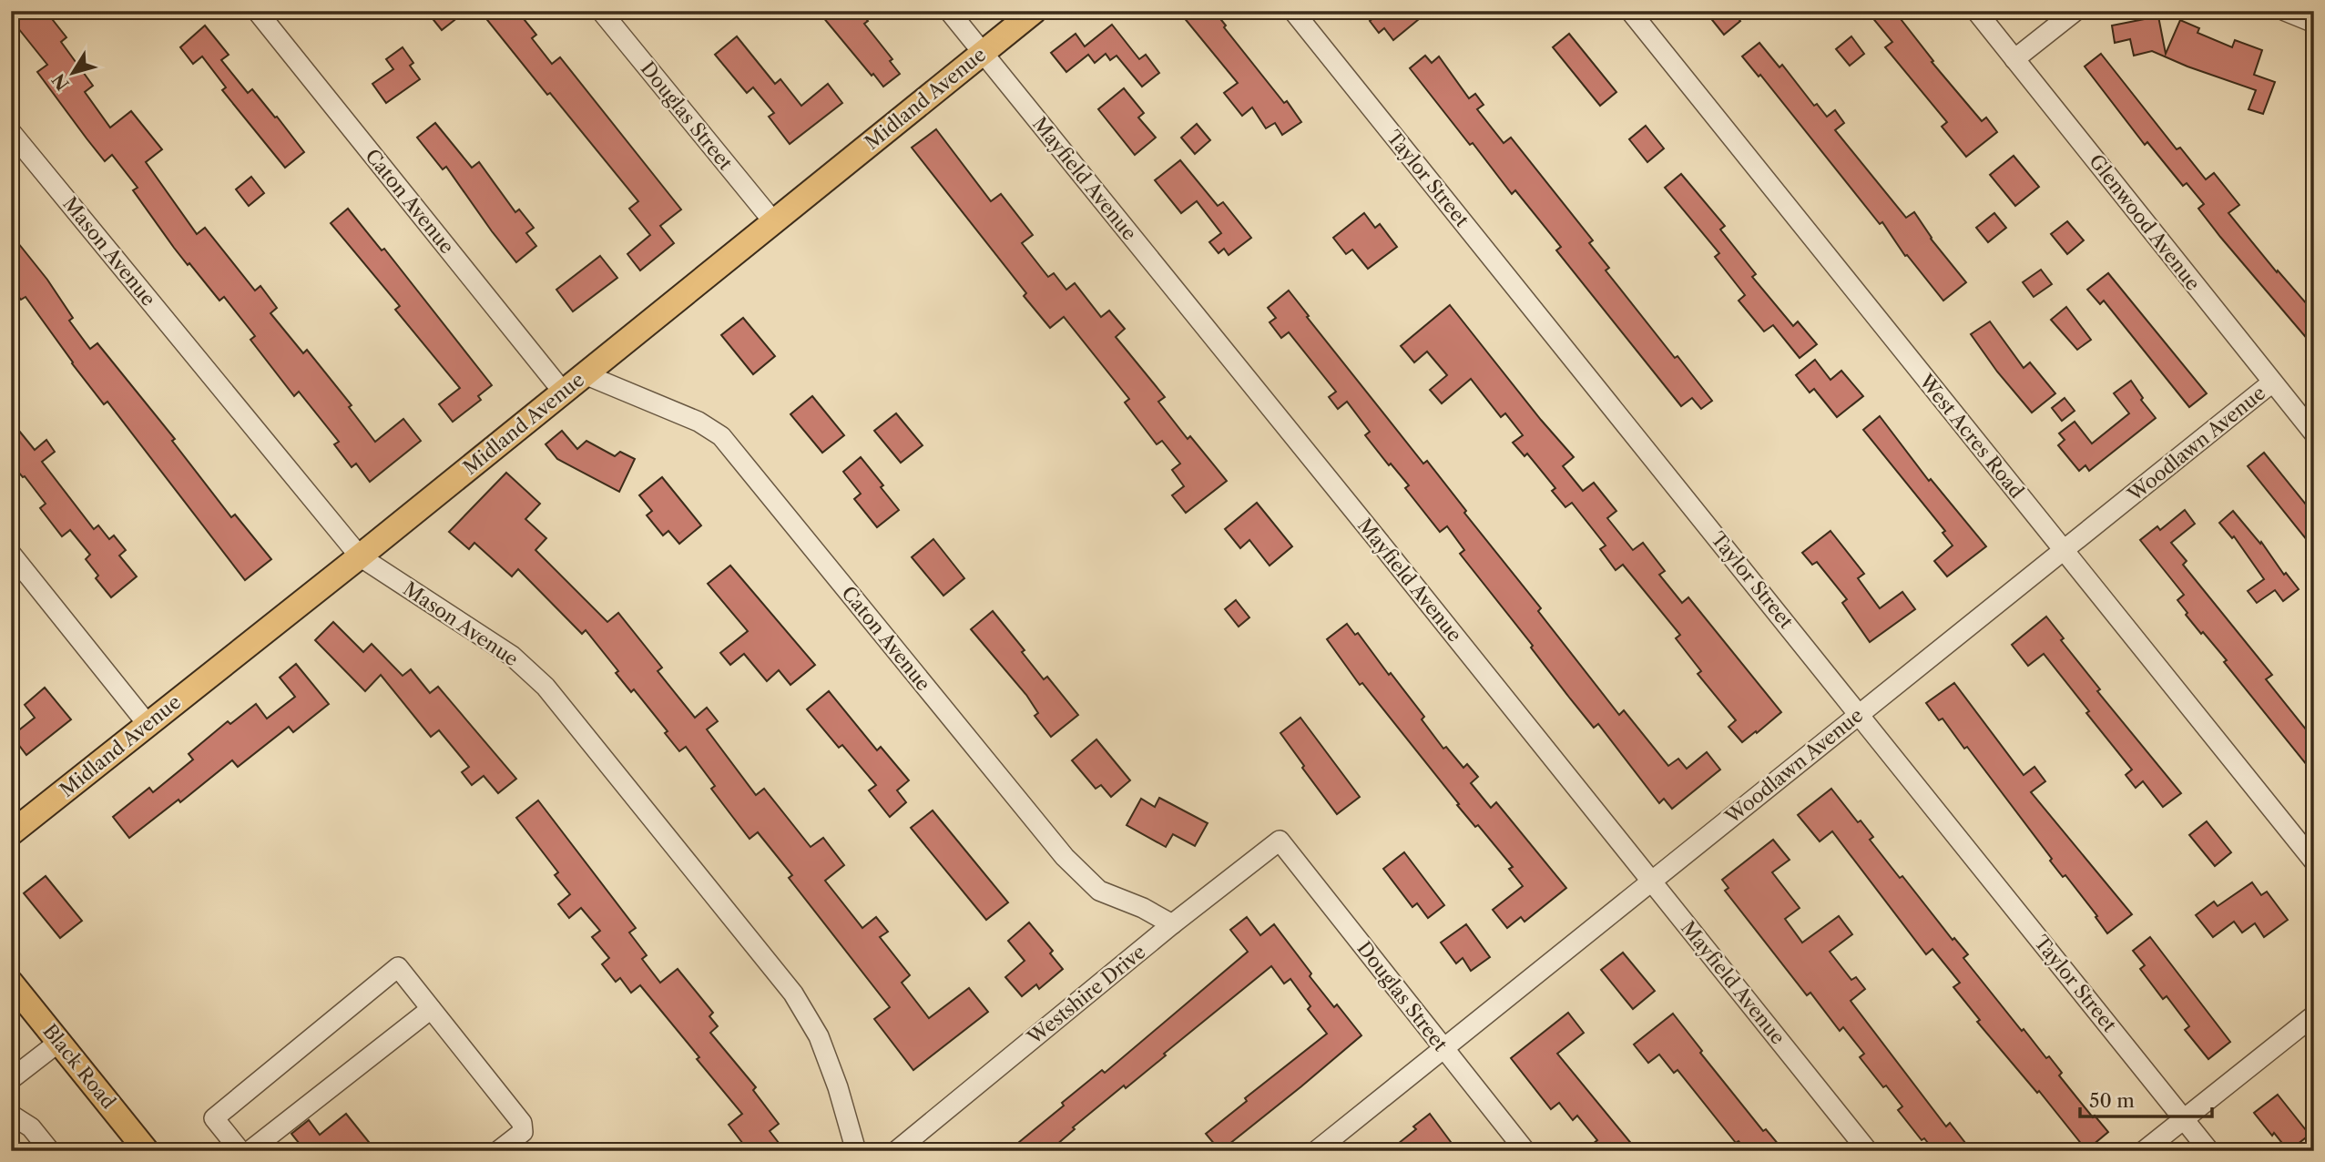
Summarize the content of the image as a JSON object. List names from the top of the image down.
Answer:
{
  "streets": {
    "main road": ["Midland Avenue", "Black Road"],
    "street": [
      "Douglas Street",
      "Mayfield Avenue",
      "Taylor Street",
      "Caton Avenue",
      "Glenwood Avenue",
      "Mason Avenue",
      "West Acres Road",
      "Woodlawn Avenue",
      "Westshire Drive"
    ]
  },
  "crossings": [
    ["Midland Avenue", "Douglas Street"],
    ["Midland Avenue", "Mayfield Avenue"],
    ["Midland Avenue", "Caton Avenue"],
    ["Midland Avenue", "Mason Avenue"],
    ["Douglas Street", "Woodlawn Avenue"],
    ["Douglas Street", "Westshire Drive"],
    ["Mayfield Avenue", "Woodlawn Avenue"],
    ["Taylor Street", "Woodlawn Avenue"],
    ["Caton Avenue", "Westshire Drive"],
    ["Glenwood Avenue", "Woodlawn Avenue"],
    ["West Acres Road", "Woodlawn Avenue"]
  ],
  "scale_bar": "50 m",
  "north": "bottom left"
}
